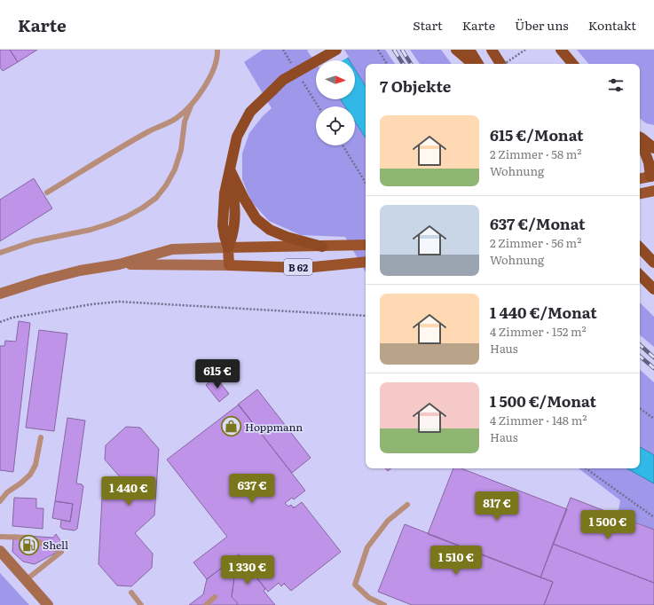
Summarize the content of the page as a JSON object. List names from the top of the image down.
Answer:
{
  "streets": {
    "highway": ["B 62"]
  },
  "places": {
    "shop": ["Hoppmann"],
    "fuel station": ["Shell"]
  },
  "north": "right",
  "page": {
    "header": "Karte",
    "nav": [
      "Start",
      "Karte",
      "Über uns",
      "Kontakt"
    ],
    "heading": "7 Objekte",
    "list": [
      {
        "name": "615 €/Monat",
        "note": "2 Zimmer · 58 m² · Wohnung"
      },
      {
        "name": "637 €/Monat",
        "note": "2 Zimmer · 56 m² · Wohnung"
      },
      {
        "name": "1 440 €/Monat",
        "note": "4 Zimmer · 152 m² · Haus"
      },
      {
        "name": "1 500 €/Monat",
        "note": "4 Zimmer · 148 m² · Haus"
      }
    ],
    "price": [
      "615 €",
      "637 €",
      "1 440 €",
      "817 €",
      "1 500 €",
      "1 510 €",
      "1 330 €"
    ]
  }
}
